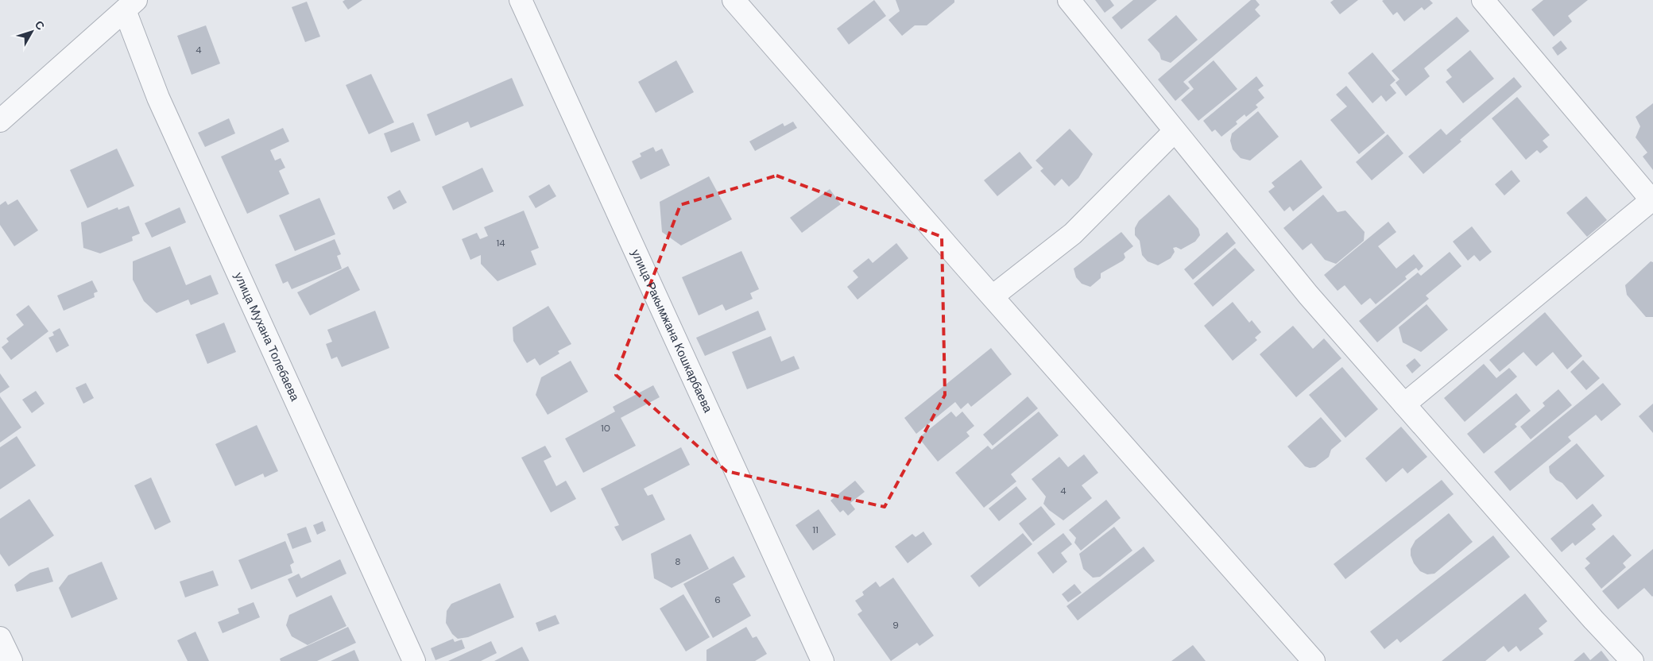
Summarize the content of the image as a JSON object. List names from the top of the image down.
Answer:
{
  "streets": {
    "street": ["улица Ракымжана Кошкарбаева", "улица Мухана Толебаева"]
  },
  "house_numbers": [
    "4",
    "14",
    "10",
    "4",
    "11",
    "8",
    "6",
    "9"
  ],
  "north": "top right"
}
